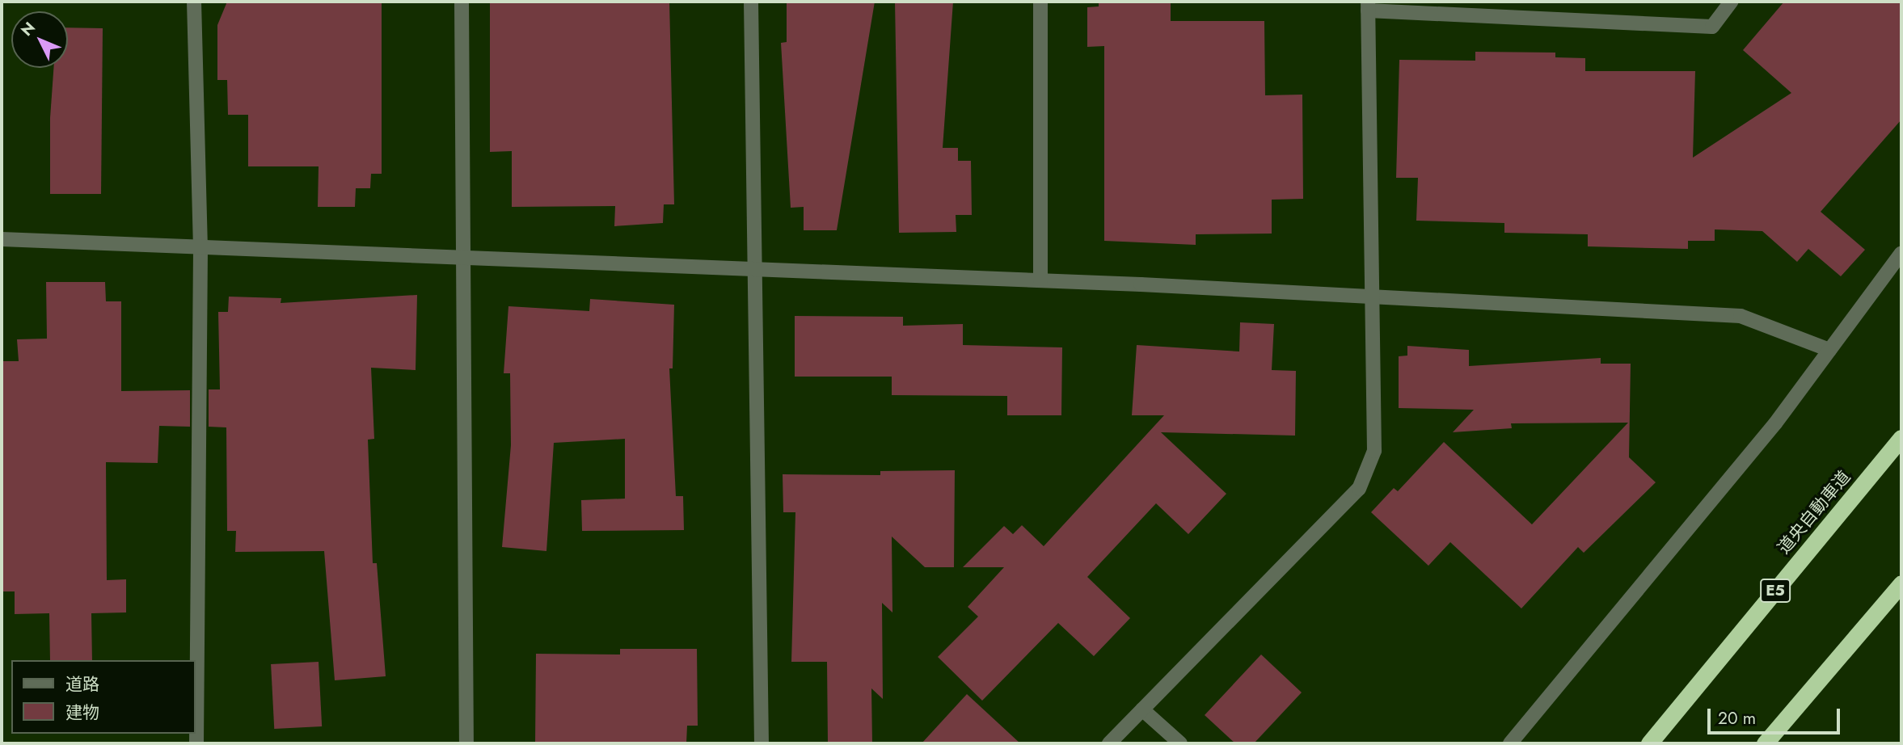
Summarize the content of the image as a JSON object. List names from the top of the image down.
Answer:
{
  "streets": {
    "highway": ["道央自動車道", "E5"]
  },
  "legend": ["道路", "建物"],
  "scale_bar": "20 m",
  "north": "top left"
}
